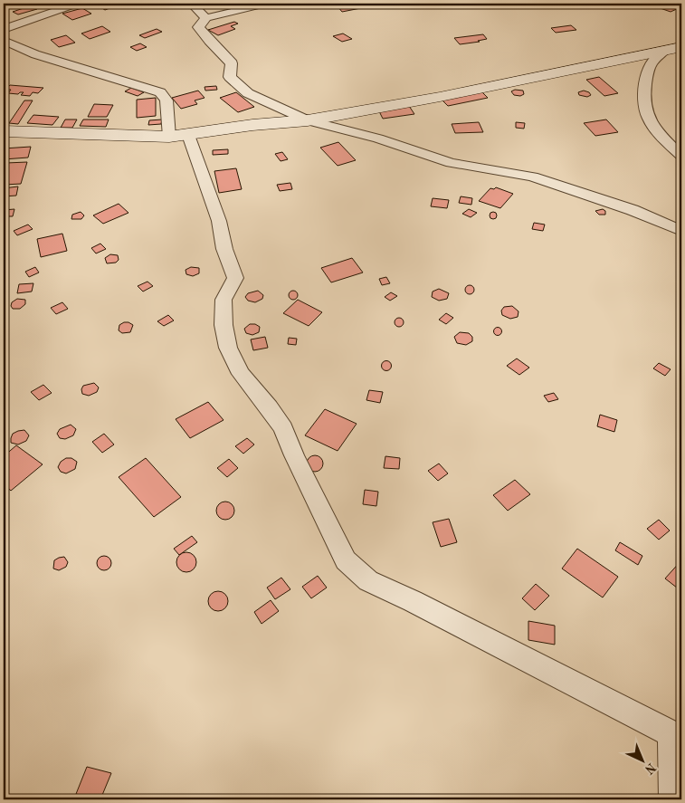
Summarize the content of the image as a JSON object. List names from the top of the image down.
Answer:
{
  "north": "bottom right"
}
